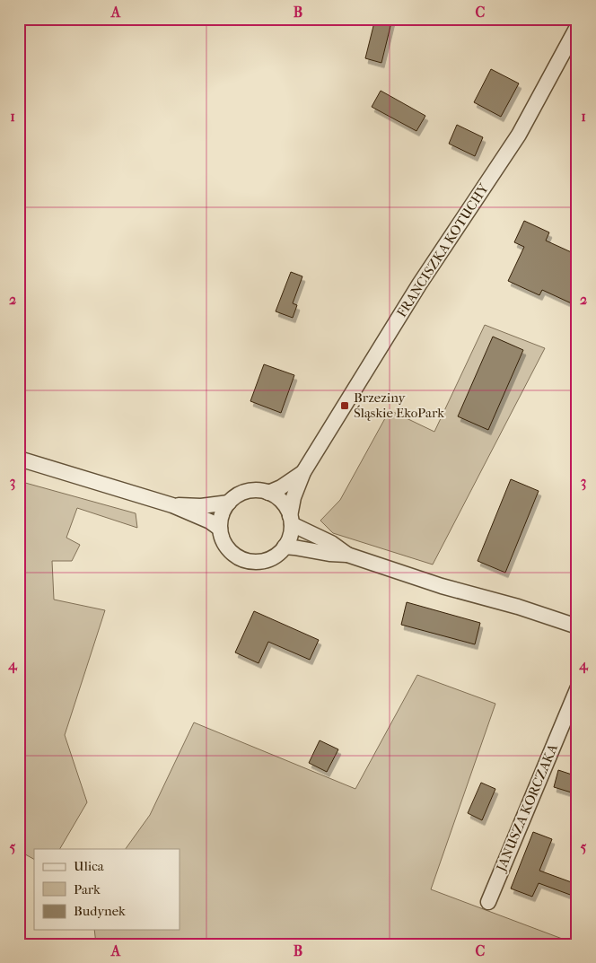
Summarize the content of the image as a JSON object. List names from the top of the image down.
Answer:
{
  "streets": {
    "street": ["FRANCISZKA KOTUCHY", "JANUSZA KORCZAKA"]
  },
  "places": {
    "transit": ["Brzeziny Śląskie EkoPark"]
  },
  "legend": ["Ulica", "Park", "Budynek"],
  "grid": {
    "columns": ["A", "B", "C"],
    "rows": [
      "1",
      "2",
      "3",
      "4",
      "5"
    ]
  }
}
